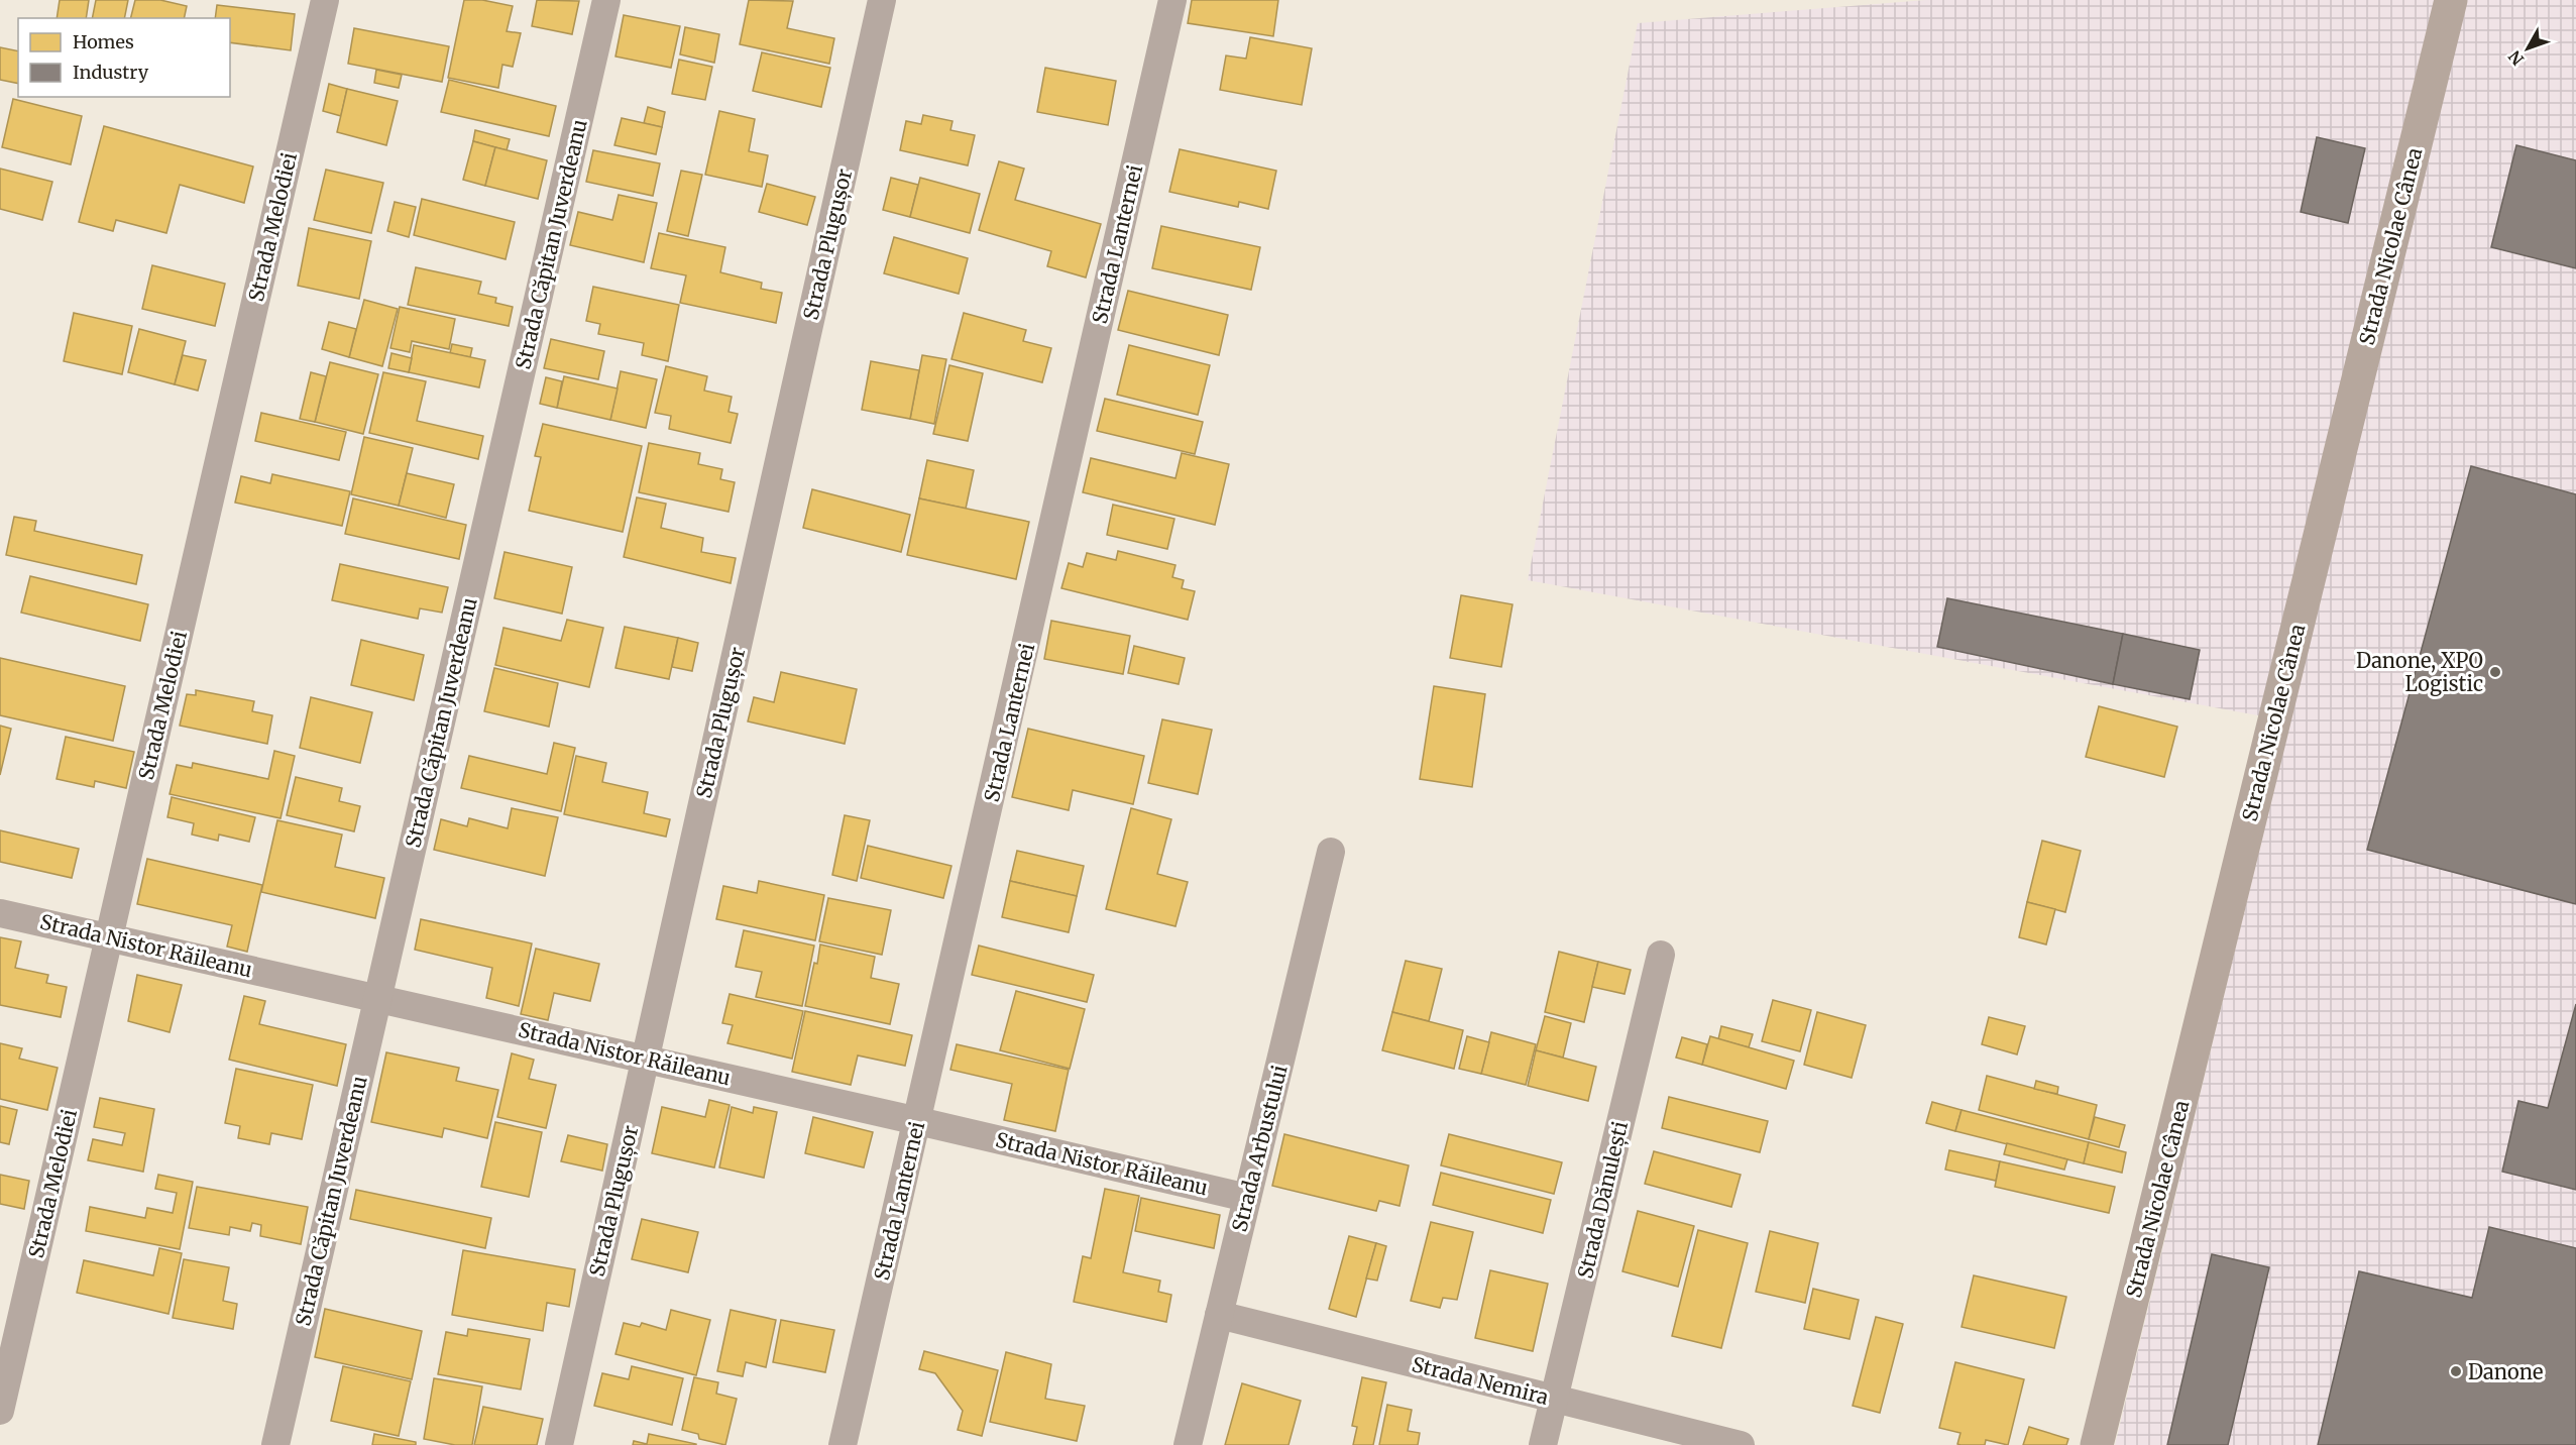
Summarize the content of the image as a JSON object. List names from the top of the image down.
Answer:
{
  "streets": {
    "street": [
      "Strada Melodiei",
      "Strada Căpitan Juverdeanu",
      "Strada Plugușor",
      "Strada Lanternei",
      "Strada Nicolae Cânea",
      "Strada Nistor Răileanu",
      "Strada Arbustului",
      "Strada Dănulești",
      "Strada Nemira"
    ]
  },
  "crossings": [
    ["Strada Melodiei", "Strada Nistor Răileanu"],
    ["Strada Căpitan Juverdeanu", "Strada Nistor Răileanu"],
    ["Strada Plugușor", "Strada Nistor Răileanu"],
    ["Strada Lanternei", "Strada Nistor Răileanu"],
    ["Strada Nistor Răileanu", "Strada Arbustului"],
    ["Strada Arbustului", "Strada Nemira"],
    ["Strada Dănulești", "Strada Nemira"]
  ],
  "places": ["Danone, XPO Logistic", "Danone"],
  "legend": ["Homes", "Industry"],
  "north": "bottom left"
}
